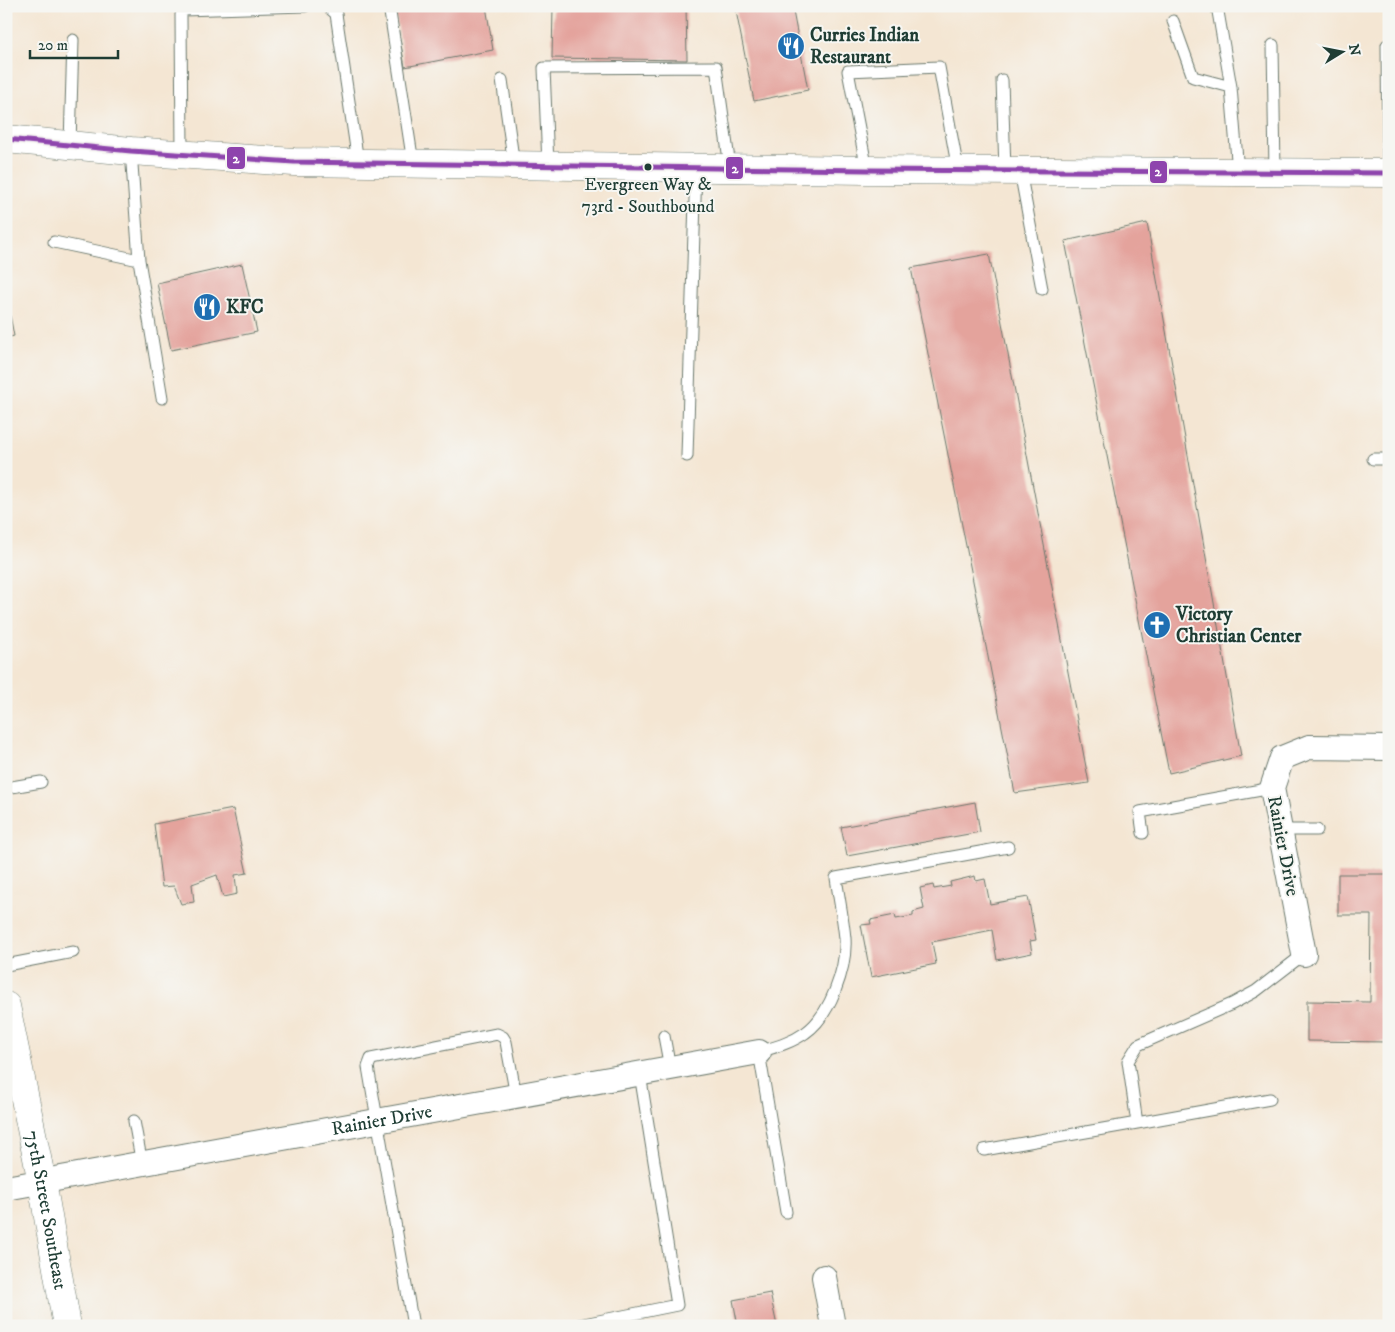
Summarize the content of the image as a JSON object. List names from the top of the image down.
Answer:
{
  "streets": {
    "main road": ["75th Street Southeast"],
    "street": ["Rainier Drive"]
  },
  "crossings": [
    ["Rainier Drive", "75th Street Southeast"]
  ],
  "places": {
    "restaurant": ["Curries Indian Restaurant", "KFC"],
    "other": ["Evergreen Way & 73rd - Southbound"],
    "church": ["Victory Christian Center"]
  },
  "lines": ["transit line 2"],
  "scale_bar": "20 m",
  "north": "right"
}
